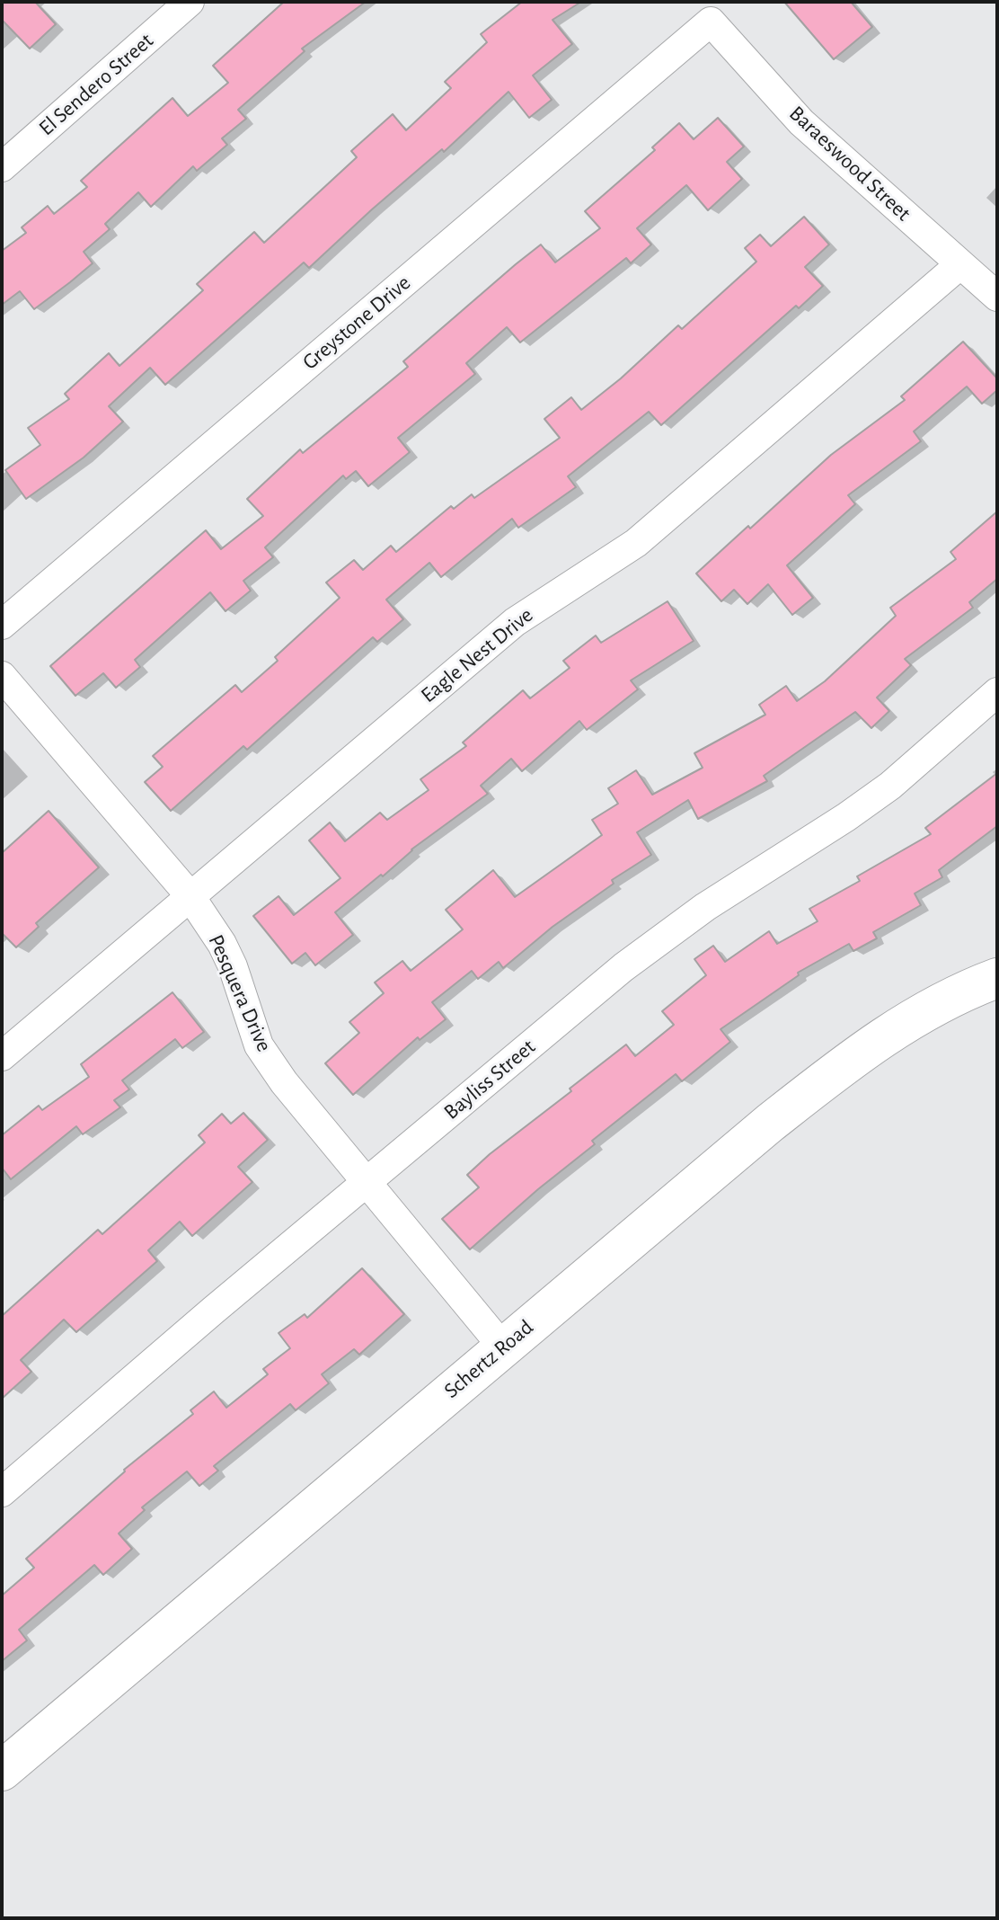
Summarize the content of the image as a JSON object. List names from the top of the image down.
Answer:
{
  "streets": {
    "street": [
      "El Sendero Street",
      "Baraeswood Street",
      "Greystone Drive",
      "Eagle Nest Drive",
      "Pesquera Drive",
      "Bayliss Street",
      "Schertz Road"
    ]
  },
  "crossings": [
    ["Baraeswood Street", "Greystone Drive"],
    ["Baraeswood Street", "Eagle Nest Drive"],
    ["Eagle Nest Drive", "Pesquera Drive"],
    ["Pesquera Drive", "Bayliss Street"],
    ["Pesquera Drive", "Schertz Road"]
  ]
}
